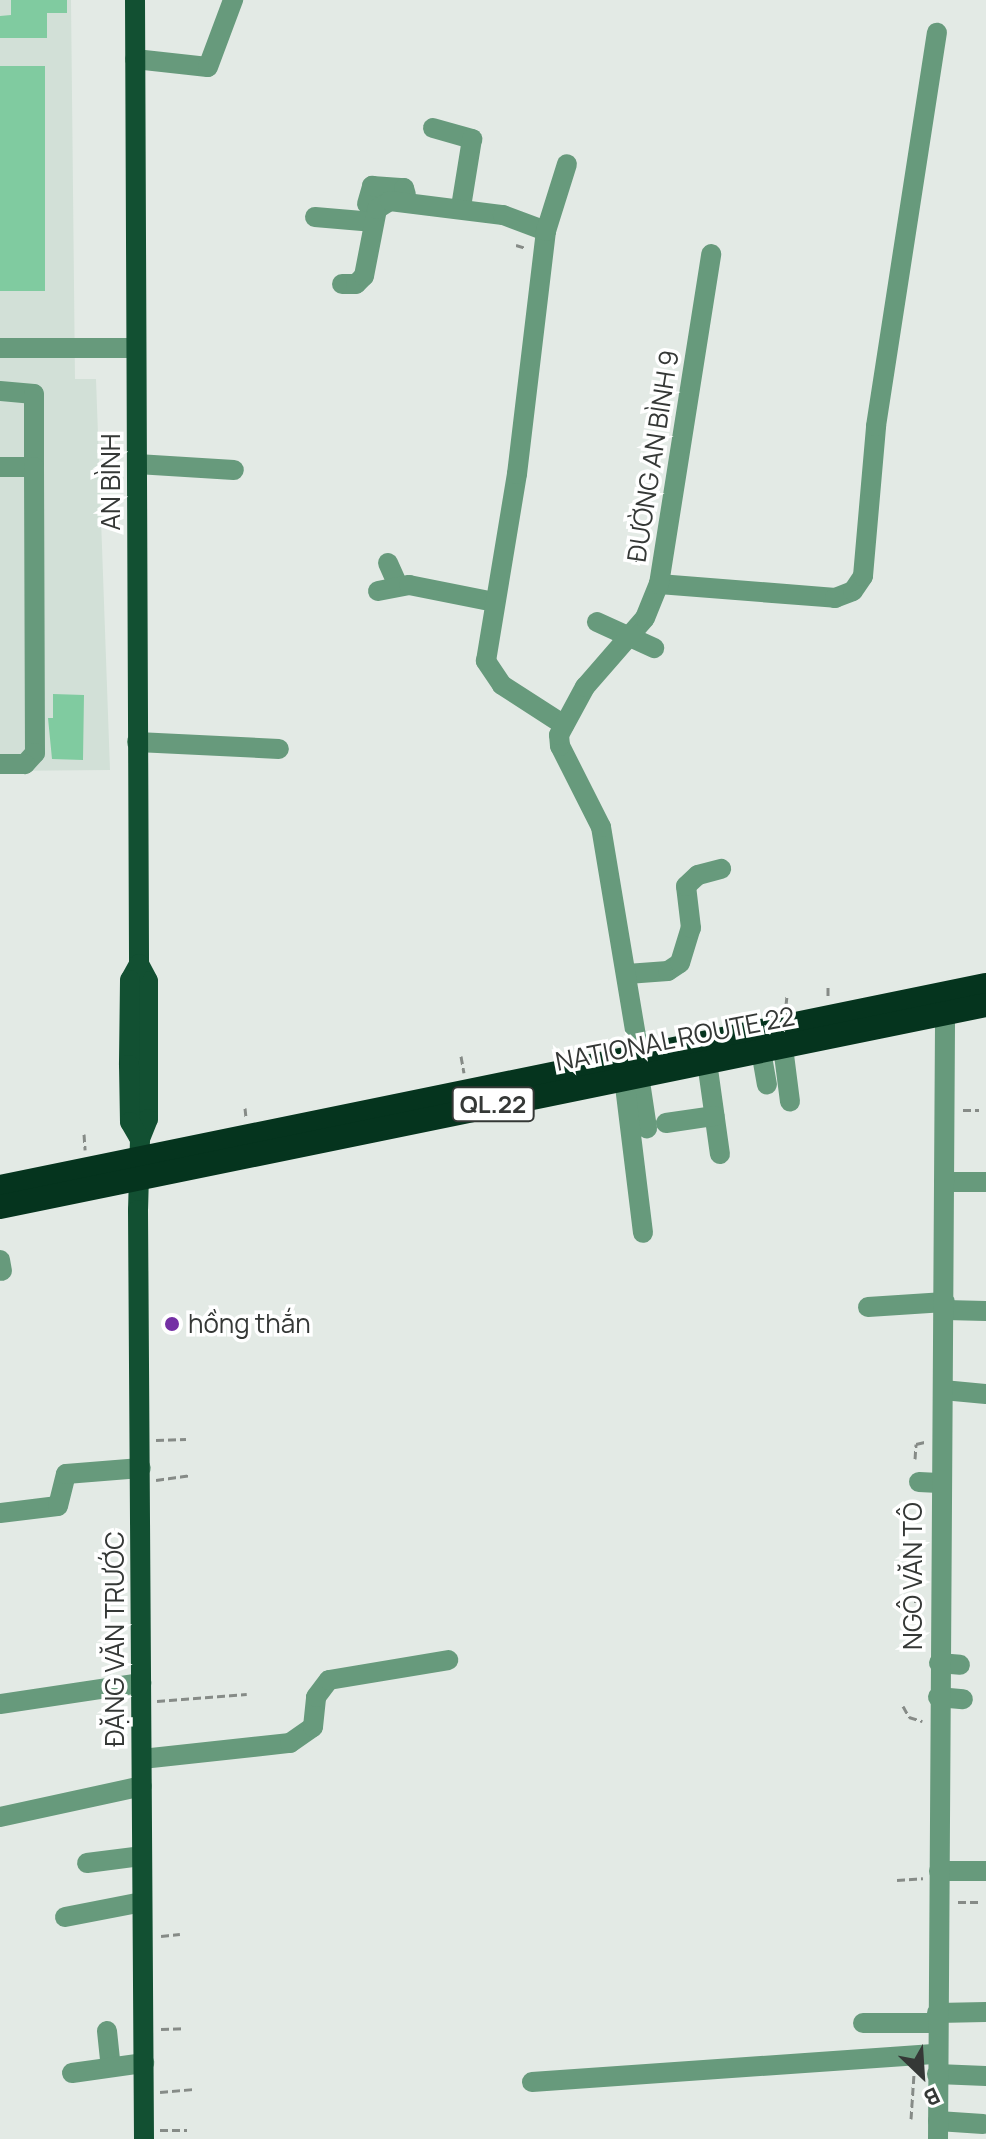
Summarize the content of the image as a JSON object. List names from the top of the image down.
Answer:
{
  "streets": {
    "highway": ["NATIONAL ROUTE 22", "QL.22"],
    "main road": ["AN BÌNH", "ĐẶNG VĂN TRƯỚC"],
    "street": ["ĐƯỜNG AN BÌNH 9", "NGÔ VĂN TÔ"]
  },
  "crossings": [
    ["AN BÌNH", "NATIONAL ROUTE 22"],
    ["AN BÌNH", "ĐẶNG VĂN TRƯỚC"],
    ["NATIONAL ROUTE 22", "NGÔ VĂN TÔ"],
    ["NATIONAL ROUTE 22", "ĐẶNG VĂN TRƯỚC"]
  ],
  "places": ["hồng thắn"],
  "north": "bottom right"
}
